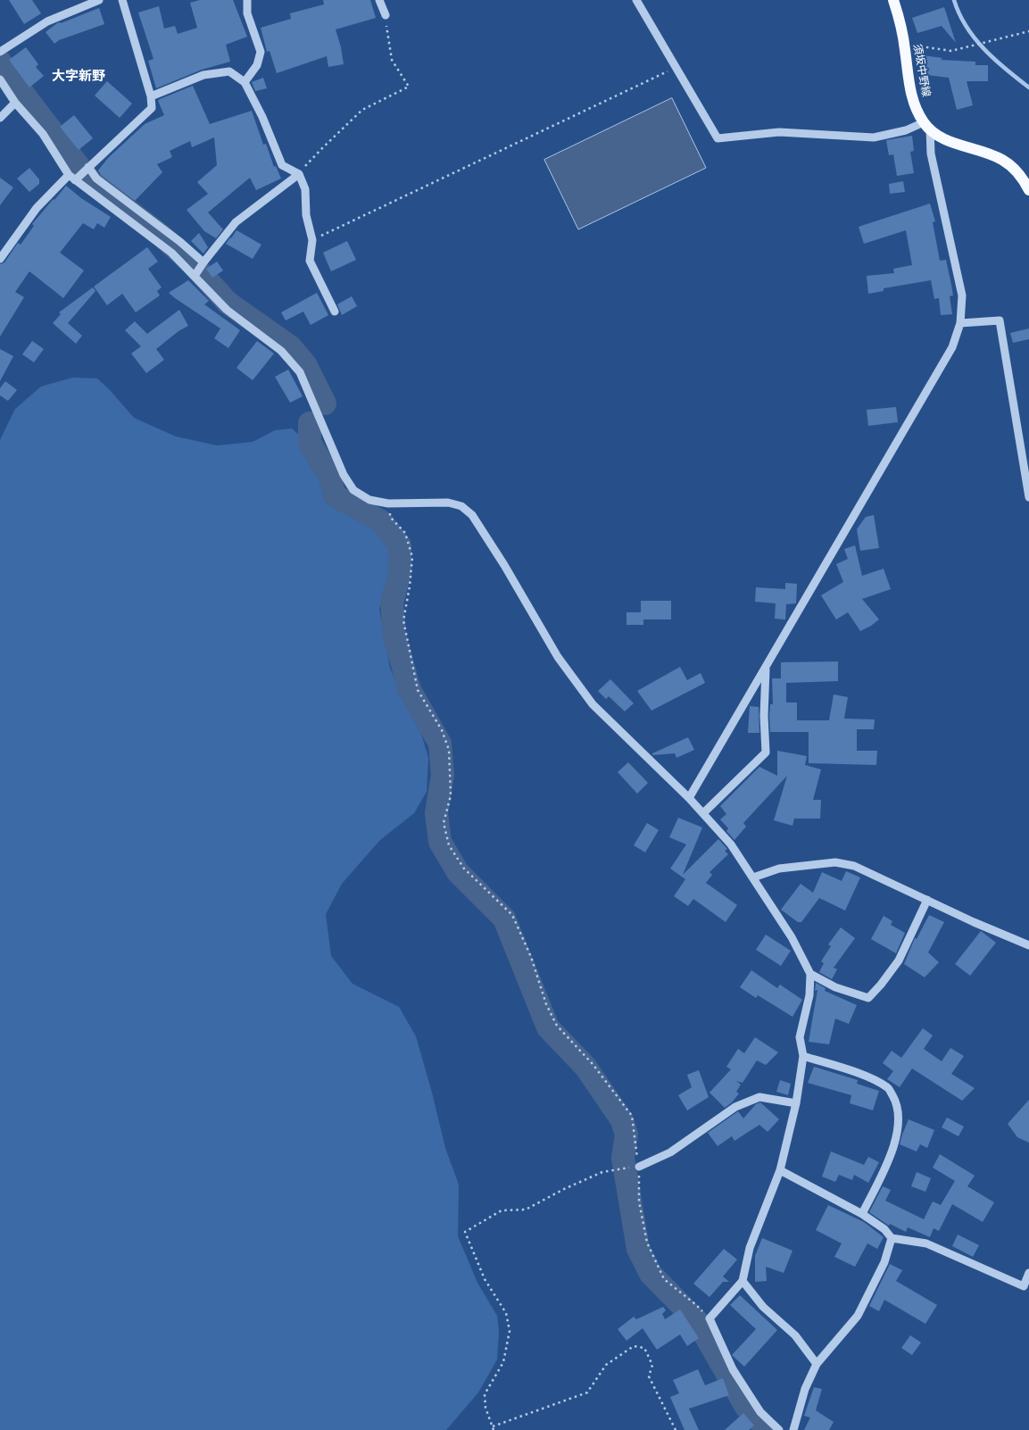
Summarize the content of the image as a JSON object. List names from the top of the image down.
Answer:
{
  "streets": {
    "main road": ["須坂中野線"]
  },
  "districts": ["大字新野"]
}
